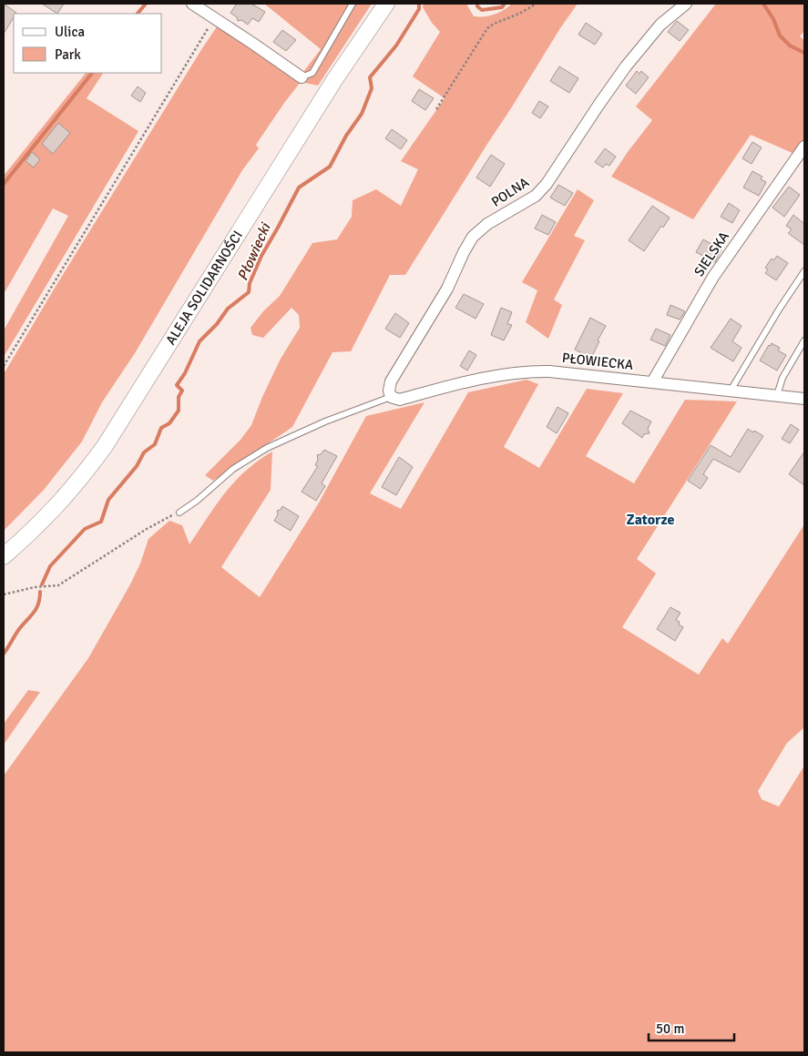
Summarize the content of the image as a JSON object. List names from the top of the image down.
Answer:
{
  "streets": {
    "main road": ["ALEJA SOLIDARNOŚCI"],
    "street": ["POLNA", "SIELSKA", "PŁOWIECKA"]
  },
  "crossings": [
    ["POLNA", "PŁOWIECKA"],
    ["SIELSKA", "PŁOWIECKA"]
  ],
  "districts": ["Zatorze"],
  "water": ["Płowiecki"],
  "legend": ["Ulica", "Park"],
  "scale_bar": "50 m"
}
